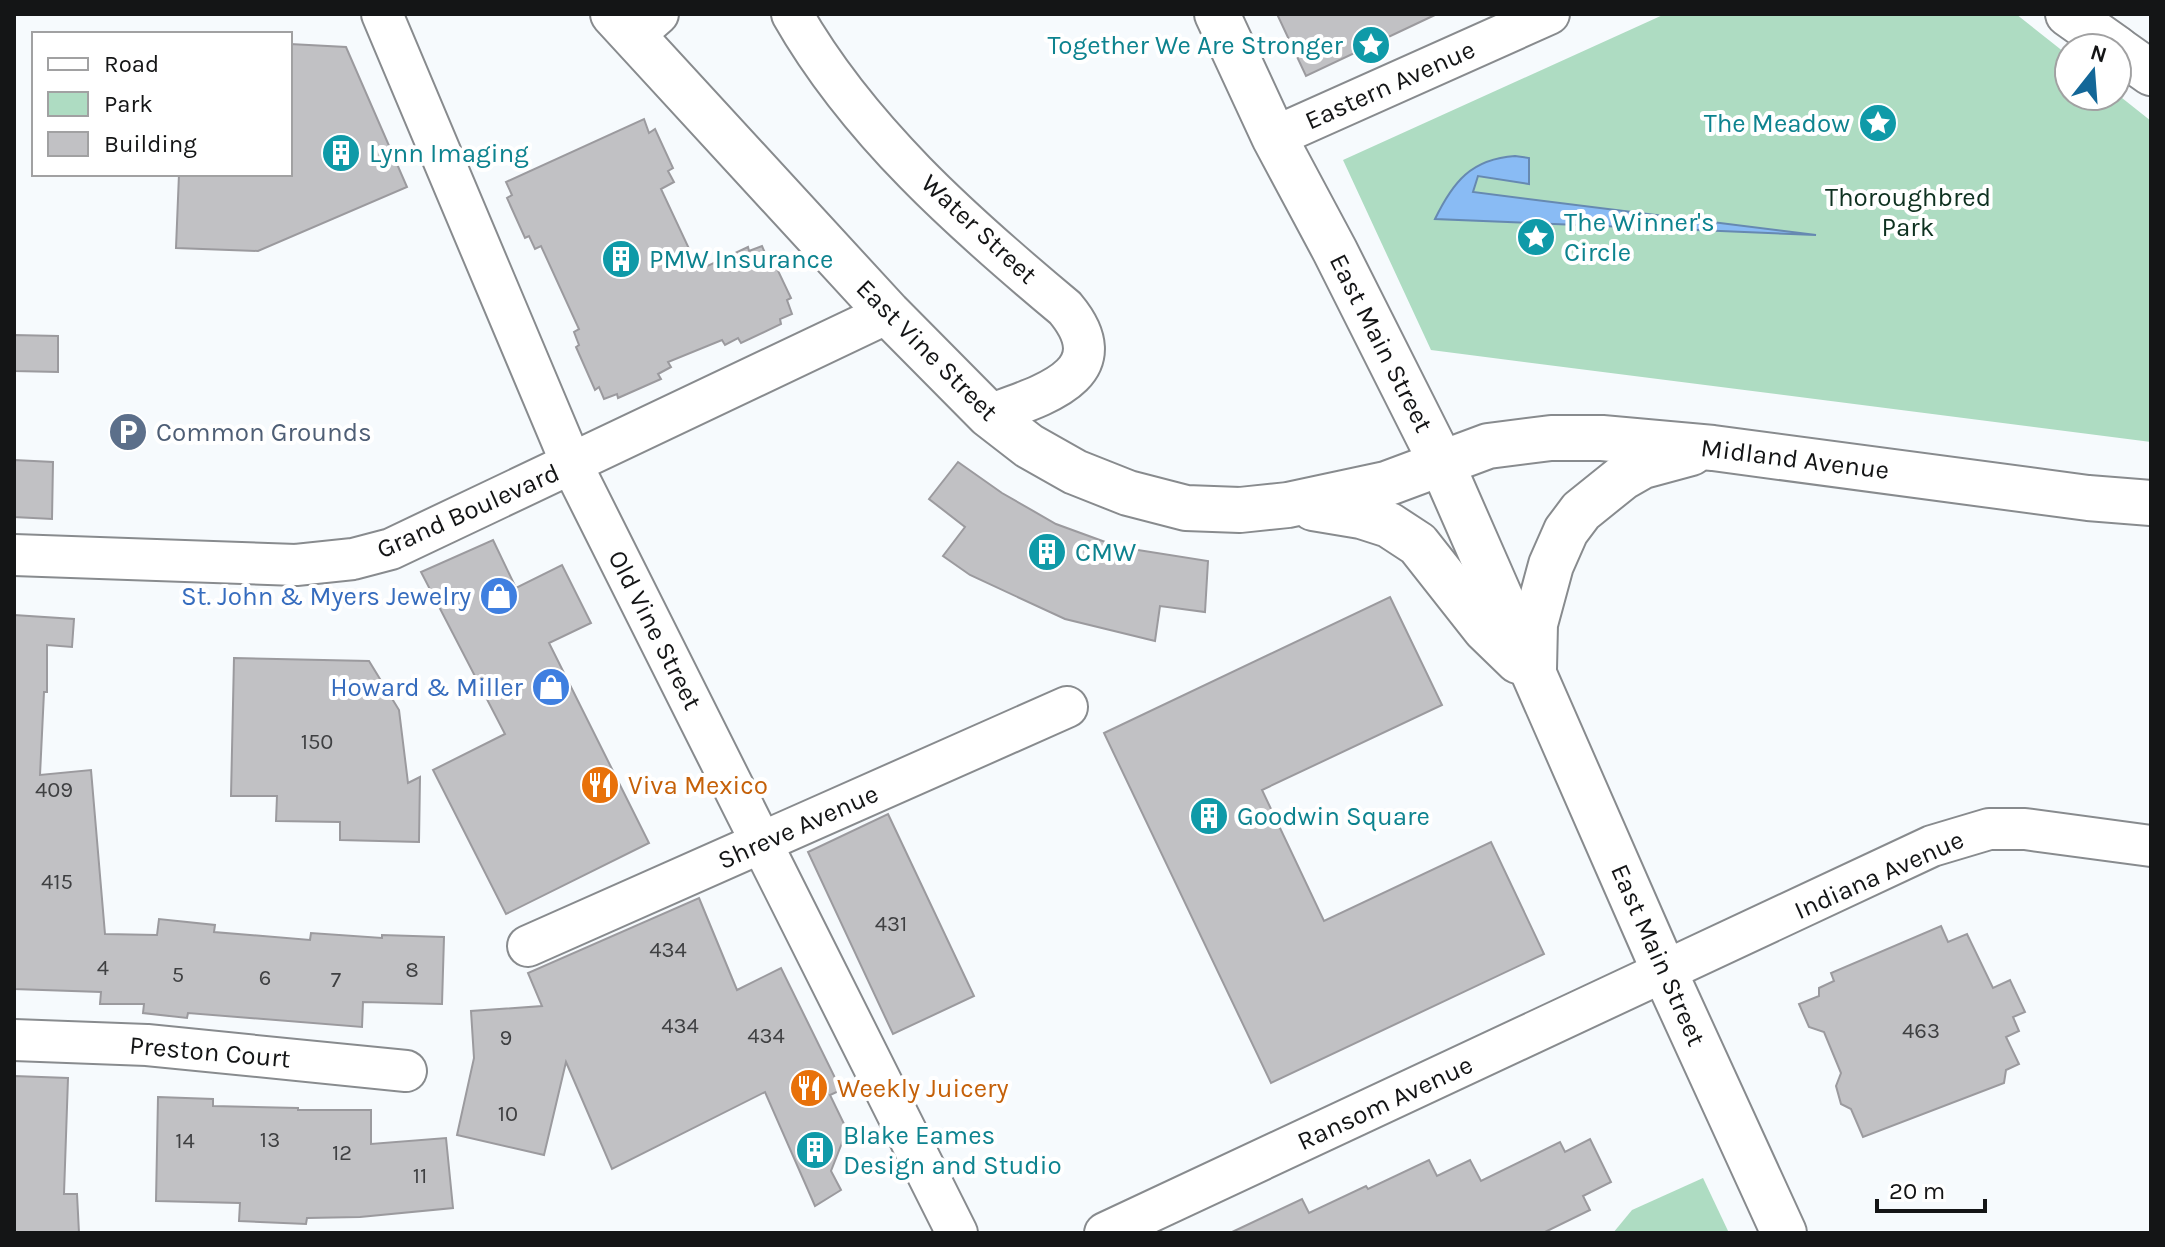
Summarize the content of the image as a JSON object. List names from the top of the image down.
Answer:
{
  "streets": {
    "main road": ["East Main Street", "East Vine Street", "Midland Avenue"],
    "street": [
      "Eastern Avenue",
      "Water Street",
      "Grand Boulevard",
      "Old Vine Street",
      "Shreve Avenue",
      "Indiana Avenue",
      "Preston Court",
      "Ransom Avenue"
    ]
  },
  "crossings": [
    ["Eastern Avenue", "East Main Street"],
    ["Water Street", "East Vine Street"],
    ["East Main Street", "East Vine Street"],
    ["East Main Street", "Midland Avenue"],
    ["East Main Street", "Indiana Avenue"],
    ["East Main Street", "Ransom Avenue"],
    ["East Vine Street", "Midland Avenue"],
    ["East Vine Street", "Grand Boulevard"],
    ["Grand Boulevard", "Old Vine Street"],
    ["Old Vine Street", "Shreve Avenue"],
    ["Indiana Avenue", "Ransom Avenue"]
  ],
  "parks": ["Thoroughbred Park"],
  "places": {
    "place": ["Together We Are Stronger", "The Meadow", "The Winner's Circle"],
    "building": [
      "Lynn Imaging",
      "PMW Insurance",
      "CMW",
      "Goodwin Square",
      "Blake Eames Design and Studio"
    ],
    "parking": ["Common Grounds"],
    "shop": ["St. John & Myers Jewelry", "Howard & Miller"],
    "restaurant": ["Viva Mexico", "Weekly Juicery"]
  },
  "house_numbers": [
    "150",
    "409",
    "415",
    "431",
    "434",
    "4",
    "8",
    "5",
    "6",
    "7",
    "434",
    "463",
    "434",
    "9",
    "10",
    "13",
    "14",
    "12",
    "11"
  ],
  "legend": ["Road", "Park", "Building"],
  "scale_bar": "20 m",
  "north": "top"
}
